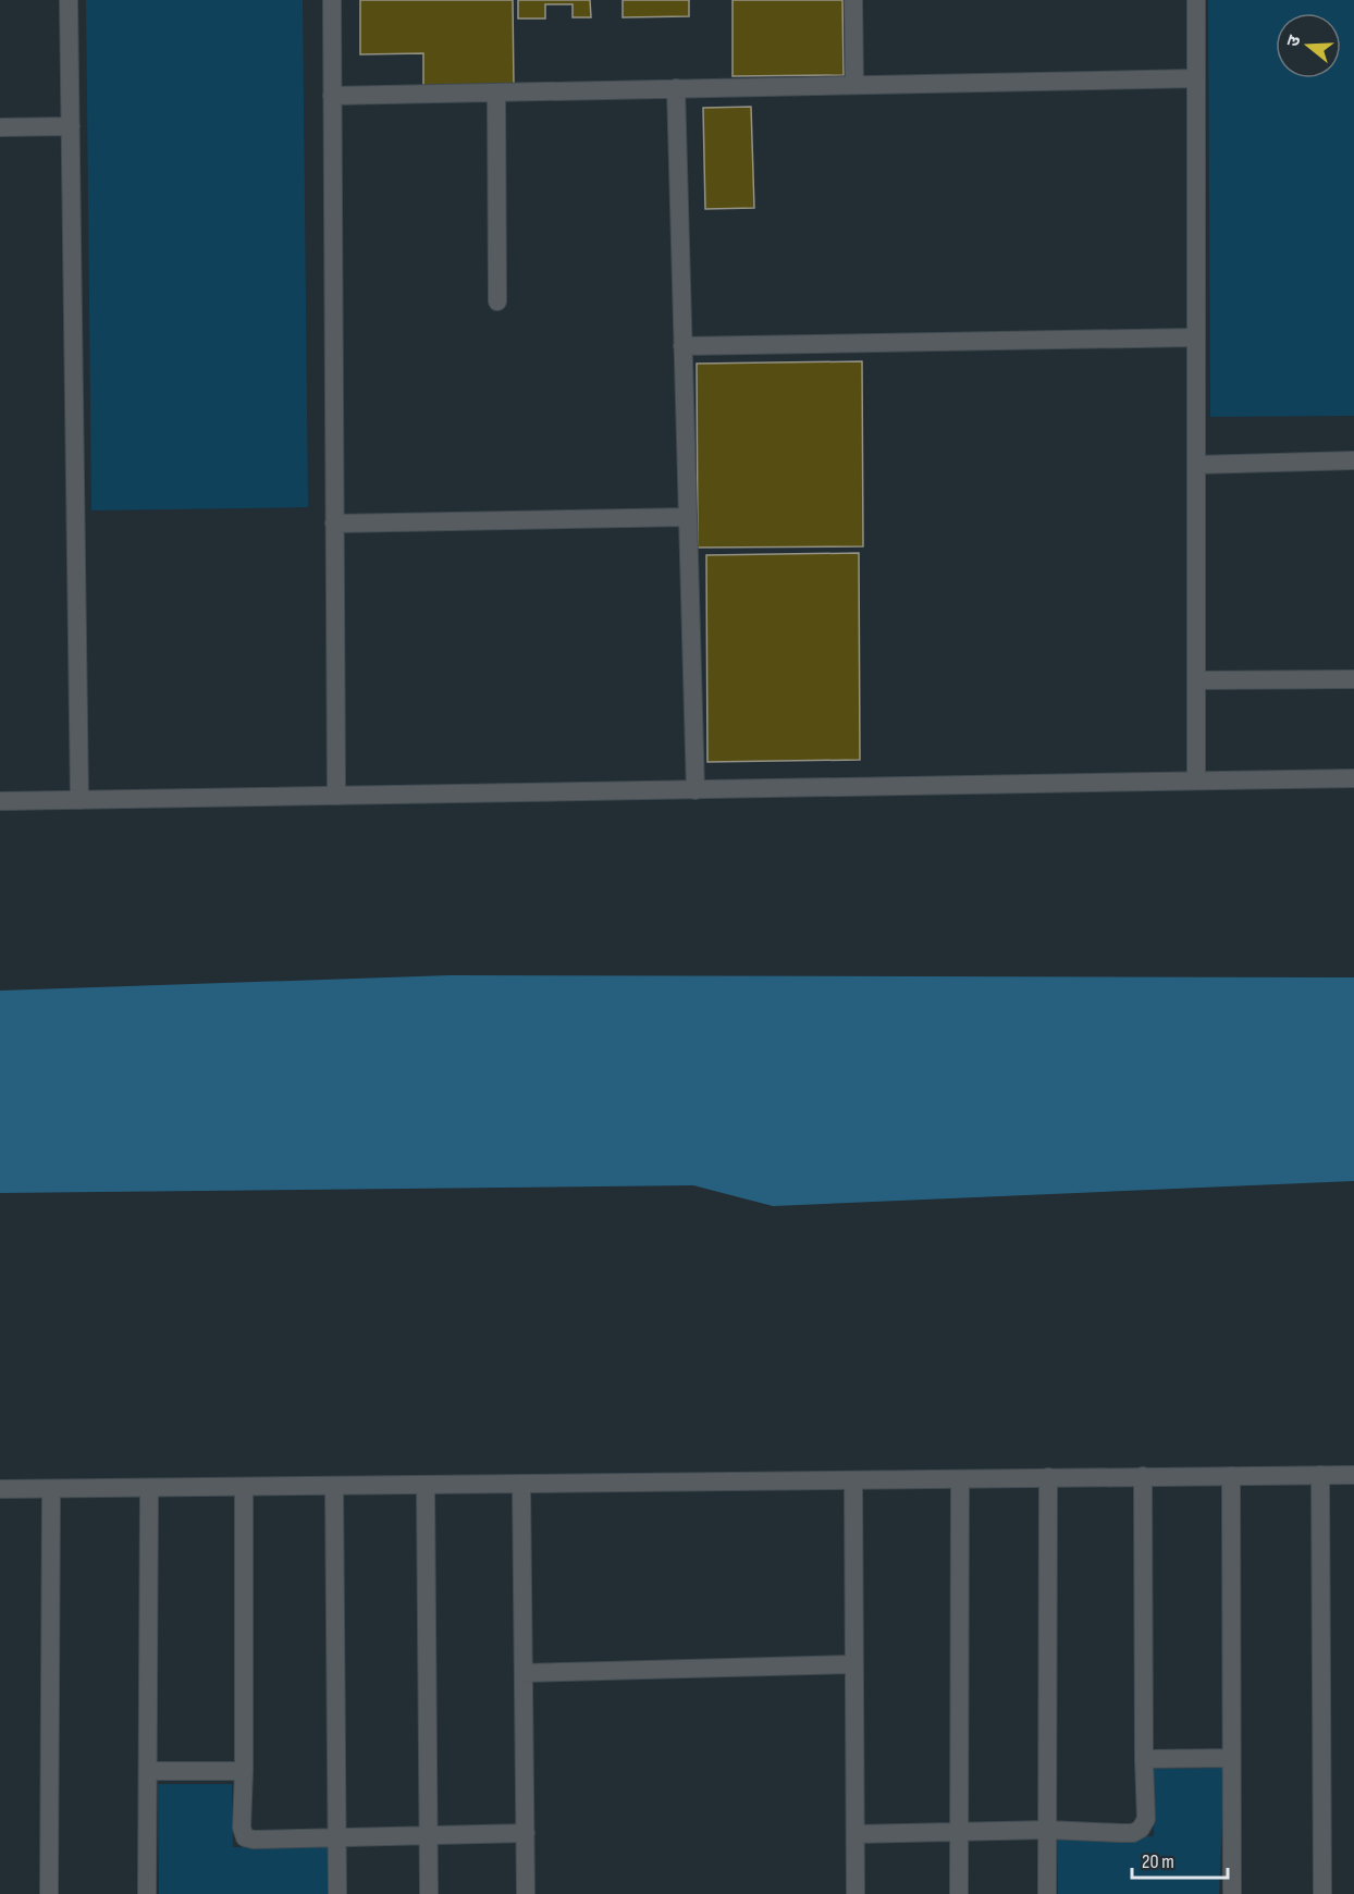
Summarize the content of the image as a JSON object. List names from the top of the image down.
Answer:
{
  "scale_bar": "20 m",
  "north": "left"
}
